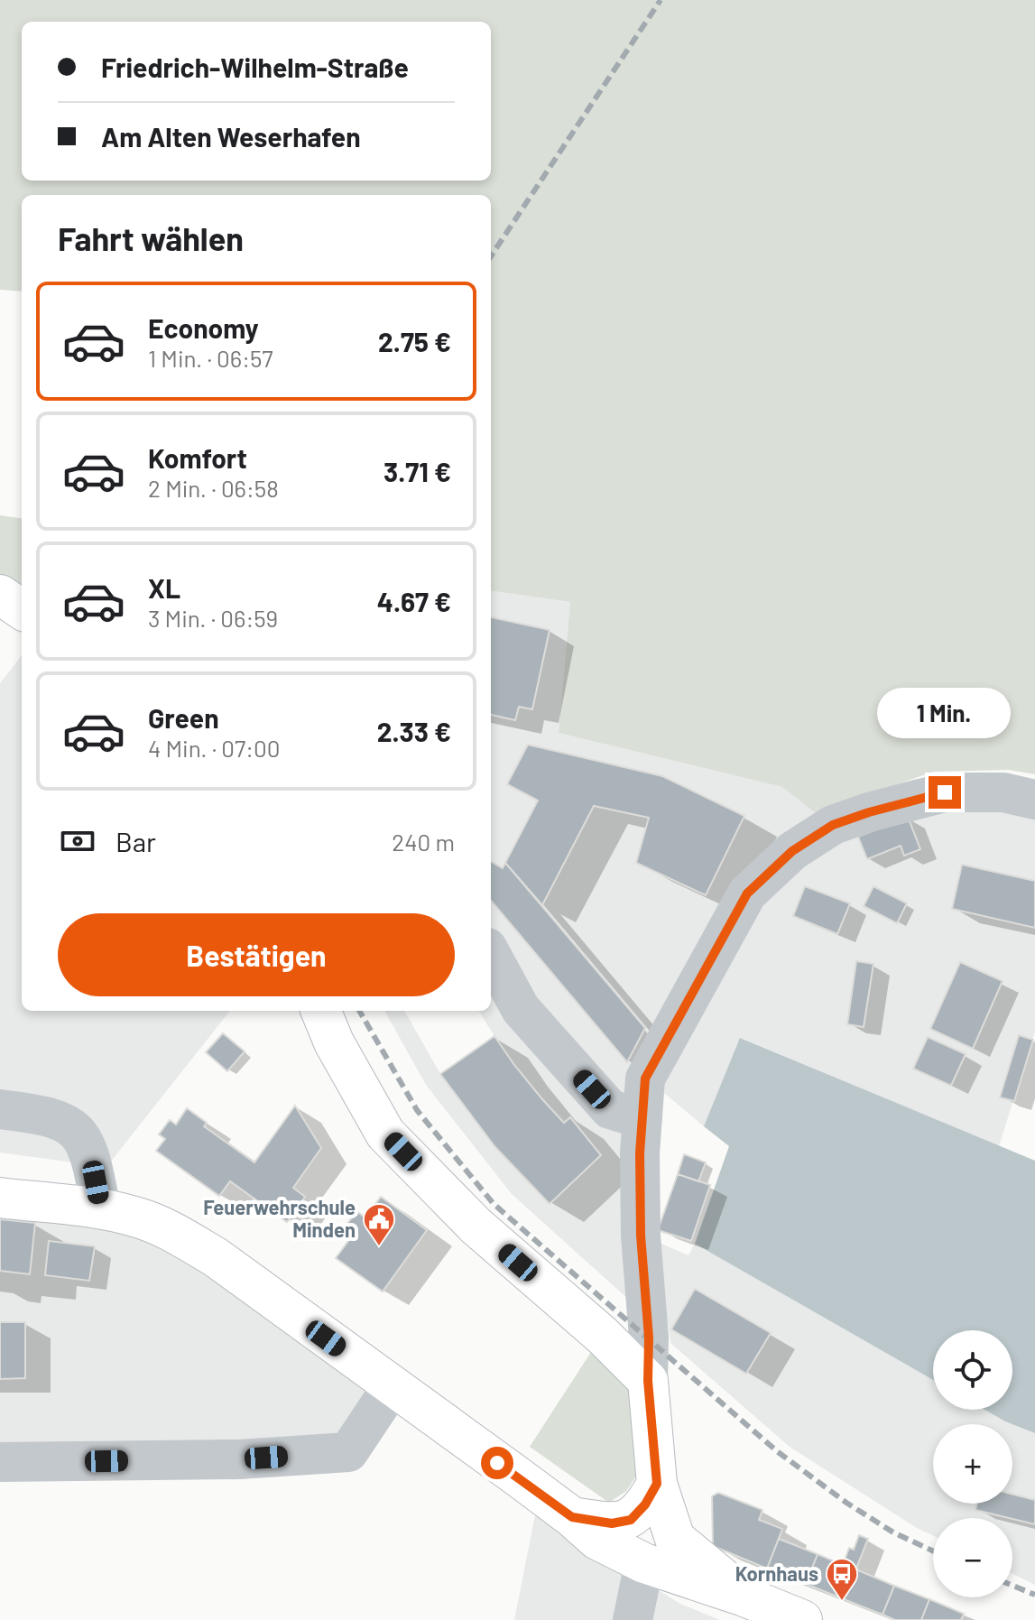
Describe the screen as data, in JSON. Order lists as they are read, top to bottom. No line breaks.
{"places":{"public building":["Feuerwehrschule Minden"],"bus stop":["Kornhaus"]},"page":{"banner":["Friedrich-Wilhelm-Straße","Am Alten Weserhafen"],"heading":"Fahrt wählen","list":[{"name":"Economy","note":"1 Min. · 06:57","value":"2.75 €"},{"name":"Komfort","note":"2 Min. · 06:58","value":"3.71 €"},{"name":"XL","note":"3 Min. · 06:59","value":"4.67 €"},{"name":"Green","note":"4 Min. · 07:00","value":"2.33 €"}],"bubble":"1 Min.","pay":["Bar","240 m"],"buttons":"Bestätigen","map_buttons":["+","−"]}}
